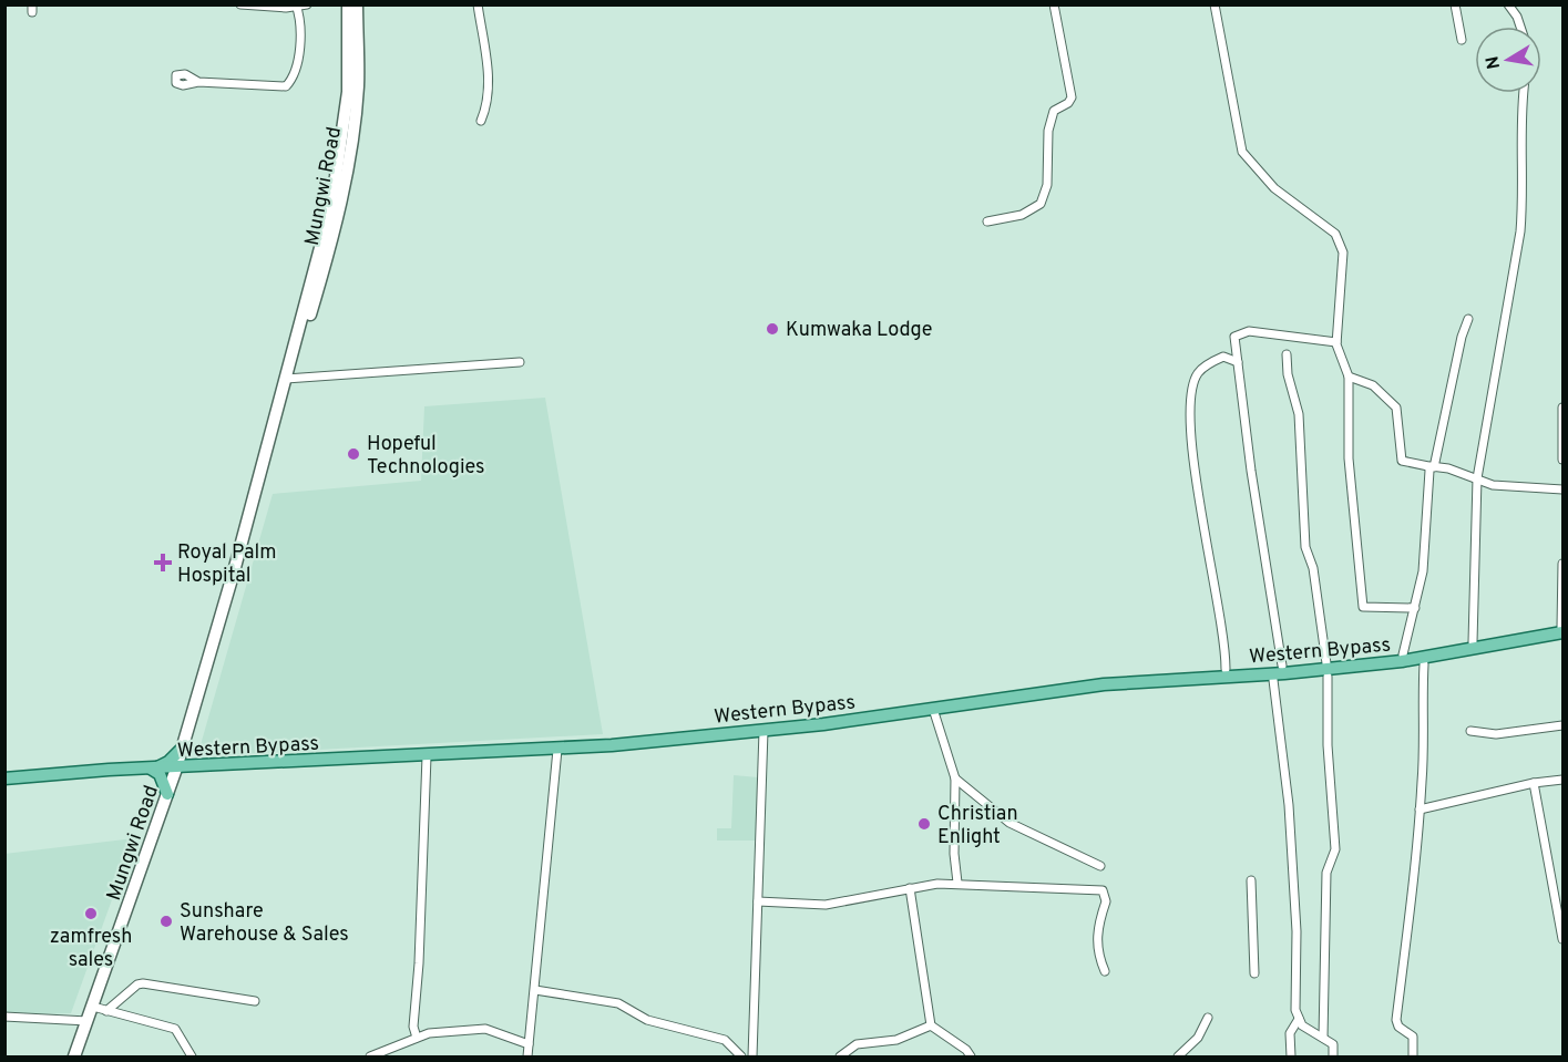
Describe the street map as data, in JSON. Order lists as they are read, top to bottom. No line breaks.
{"streets":{"main road":["Mungwi Road","Western Bypass"]},"crossings":[["Mungwi Road","Western Bypass"]],"places":{"other":["Kumwaka Lodge","Hopeful Technologies","Christian Enlight","zamfresh sales","Sunshare Warehouse & Sales"],"health":["Royal Palm Hospital"]},"north":"left"}
